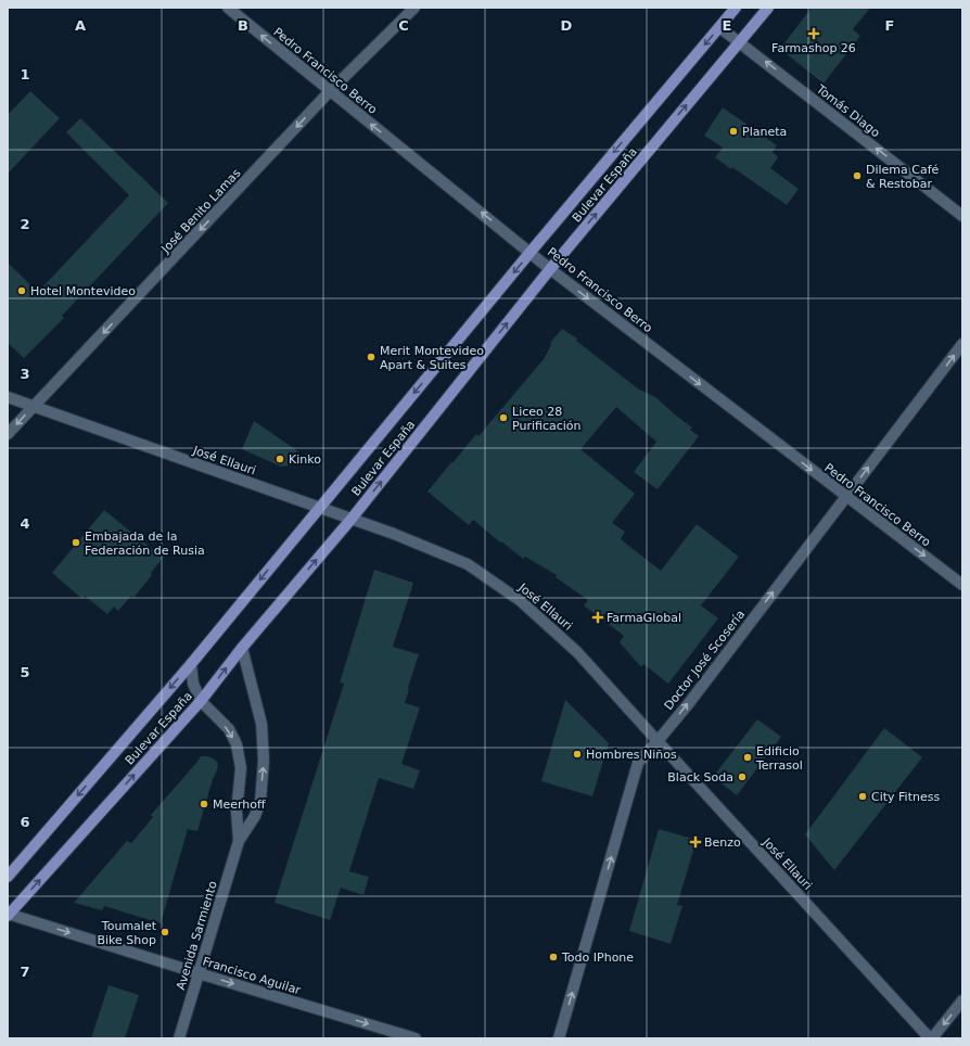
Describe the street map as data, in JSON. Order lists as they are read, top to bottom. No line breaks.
{"streets":{"main road":["Bulevar España"],"street":["Pedro Francisco Berro","Tomás Diago","José Benito Lamas","José Ellauri","Doctor José Scosería","Avenida Sarmiento","Francisco Aguilar"]},"crossings":[["Pedro Francisco Berro","Bulevar España"],["Pedro Francisco Berro","José Benito Lamas"],["Pedro Francisco Berro","Doctor José Scosería"],["Tomás Diago","Bulevar España"],["Bulevar España","José Ellauri"],["Bulevar España","Avenida Sarmiento"],["Bulevar España","Francisco Aguilar"],["José Benito Lamas","José Ellauri"],["José Ellauri","Doctor José Scosería"],["Avenida Sarmiento","Francisco Aguilar"]],"one_way":["Tomás Diago","José Benito Lamas","Doctor José Scosería","Francisco Aguilar"],"places":{"health":["Farmashop 26","FarmaGlobal","Benzo"],"other":["Planeta","Dilema Café & Restobar","Hotel Montevideo","Merit Montevideo Apart & Suites","Liceo 28 Purificación","Kinko","Embajada de la Federación de Rusia","Hombres Niños","Edificio Terrasol","Black Soda","City Fitness","Meerhoff","Toumalet Bike Shop","Todo IPhone"]},"grid":{"columns":["A","B","C","D","E","F"],"rows":["1","2","3","4","5","6","7"]}}
